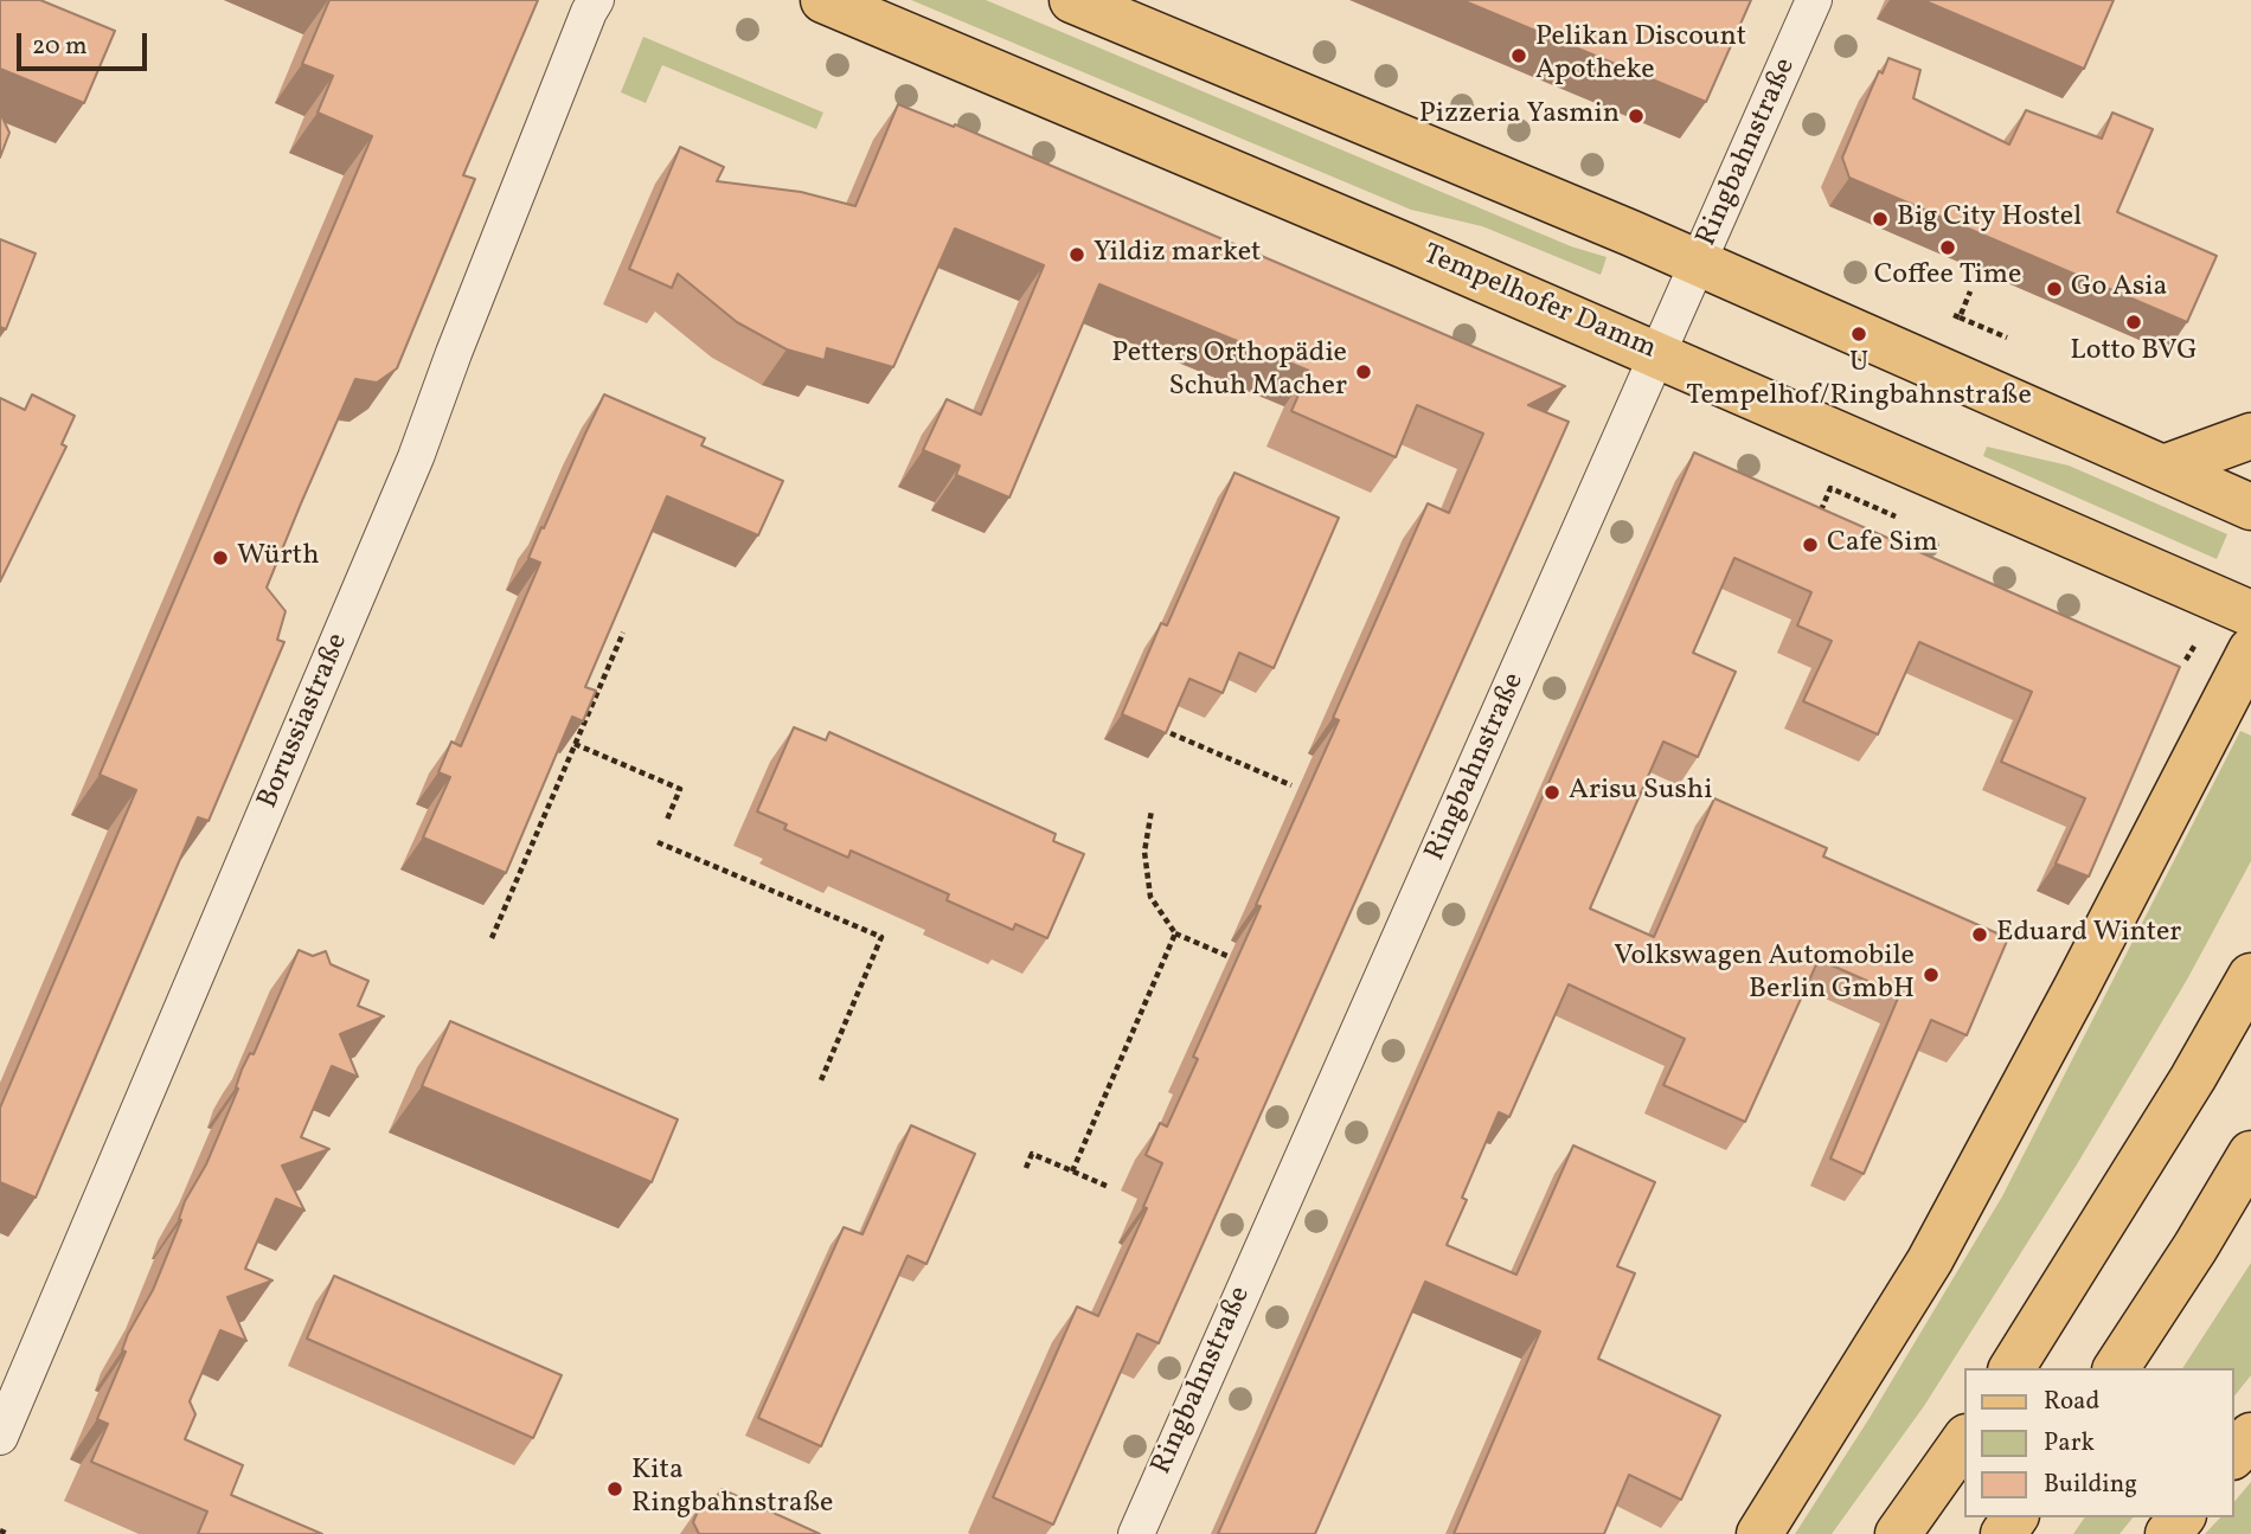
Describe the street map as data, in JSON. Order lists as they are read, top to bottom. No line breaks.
{"streets":{"main road":["Tempelhofer Damm"],"street":["Ringbahnstraße","Borussiastraße"]},"crossings":[["Ringbahnstraße","Tempelhofer Damm"]],"places":["Pelikan Discount Apotheke","Pizzeria Yasmin","Big City Hostel","Coffee Time","Yildiz market","Go Asia","Lotto BVG","U Tempelhof/Ringbahnstraße","Petters Orthopädie Schuh Macher","Cafe Sim","Würth","Arisu Sushi","Eduard Winter","Volkswagen Automobile Berlin GmbH","Kita Ringbahnstraße"],"legend":["Road","Park","Building"],"scale_bar":"20 m"}
